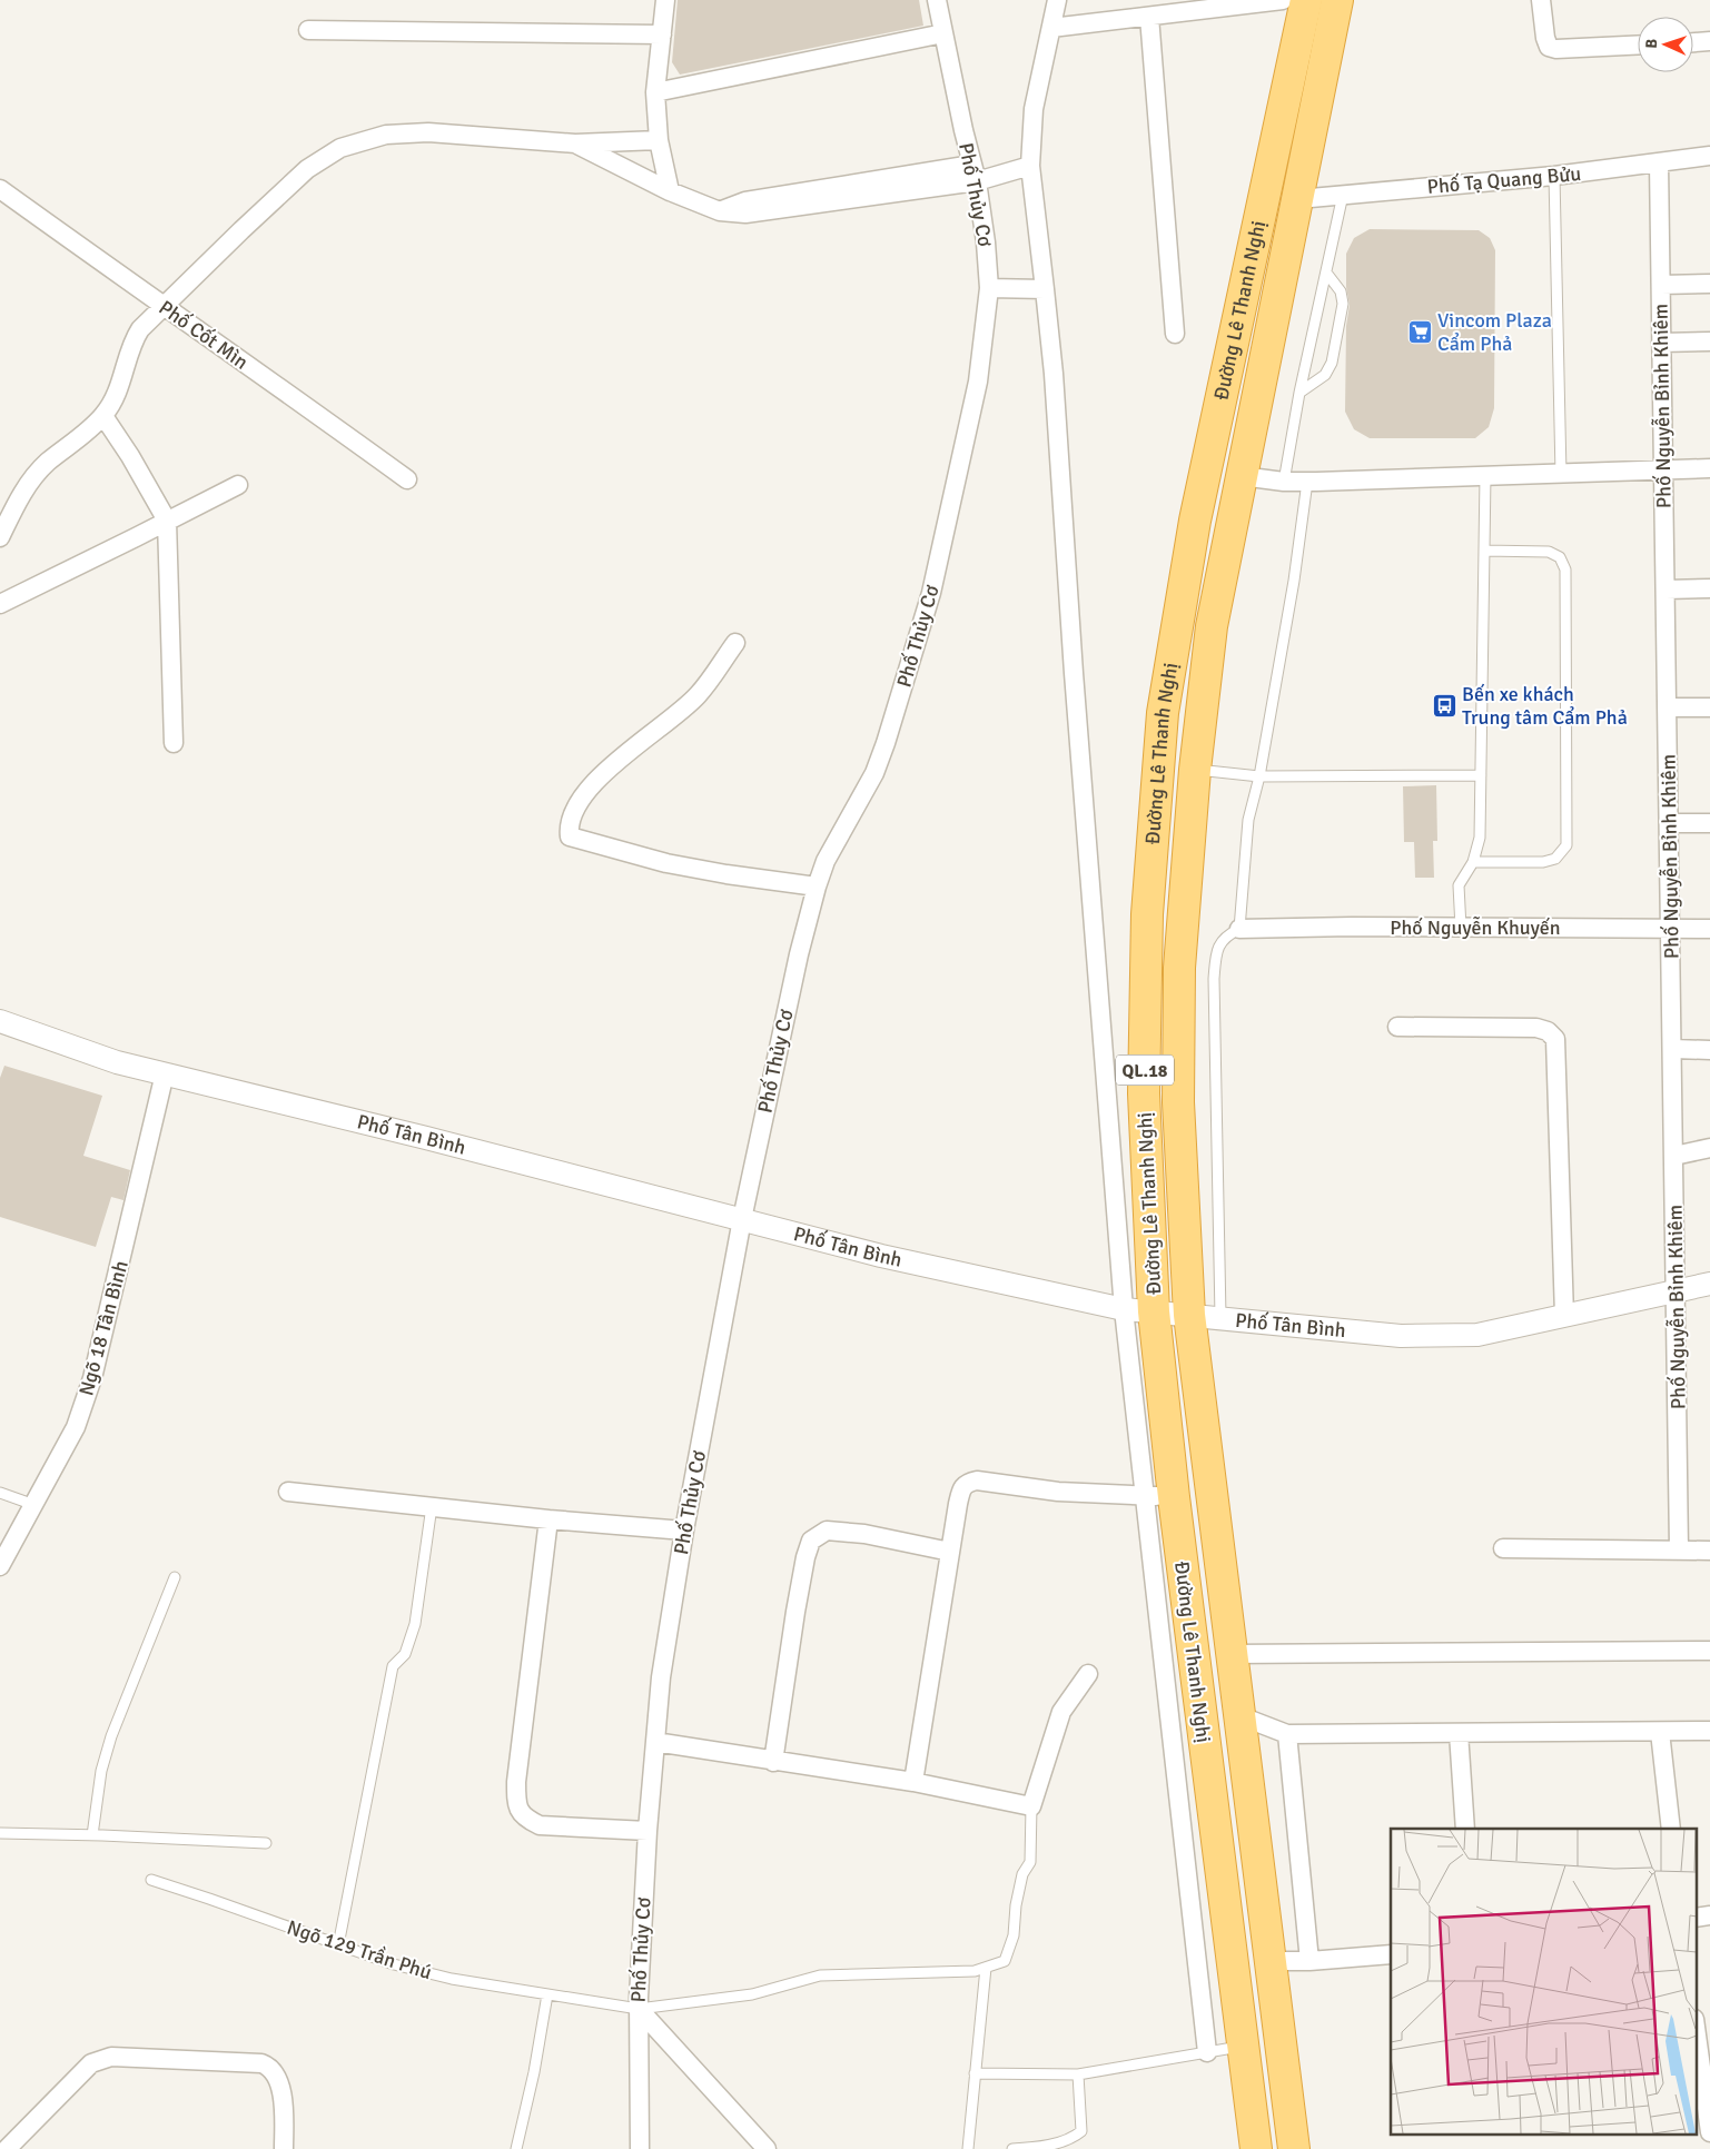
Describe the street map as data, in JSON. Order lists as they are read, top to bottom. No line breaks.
{"streets":{"highway":["Đường Lê Thanh Nghị","QL.18"],"street":["Phố Tạ Quang Bửu","Phố Thủy Cơ","Phố Cốt Mìn","Phố Nguyễn Bỉnh Khiêm","Phố Nguyễn Khuyến","Phố Tân Bình","Ngõ 18 Tân Bình"],"lane":["Ngõ 129 Trần Phú"]},"crossings":[["Phố Tạ Quang Bửu","Đường Lê Thanh Nghị"],["Phố Tạ Quang Bửu","Phố Nguyễn Bỉnh Khiêm"],["Phố Thủy Cơ","Phố Tân Bình"],["Phố Thủy Cơ","Ngõ 129 Trần Phú"],["Đường Lê Thanh Nghị","Phố Tân Bình"],["Phố Nguyễn Bỉnh Khiêm","Phố Nguyễn Khuyến"],["Phố Nguyễn Bỉnh Khiêm","Phố Tân Bình"],["Phố Tân Bình","Ngõ 18 Tân Bình"]],"places":{"supermarket":["Vincom Plaza Cẩm Phả"],"bus stop":["Bến xe khách Trung tâm Cẩm Phả"]},"north":"left"}
